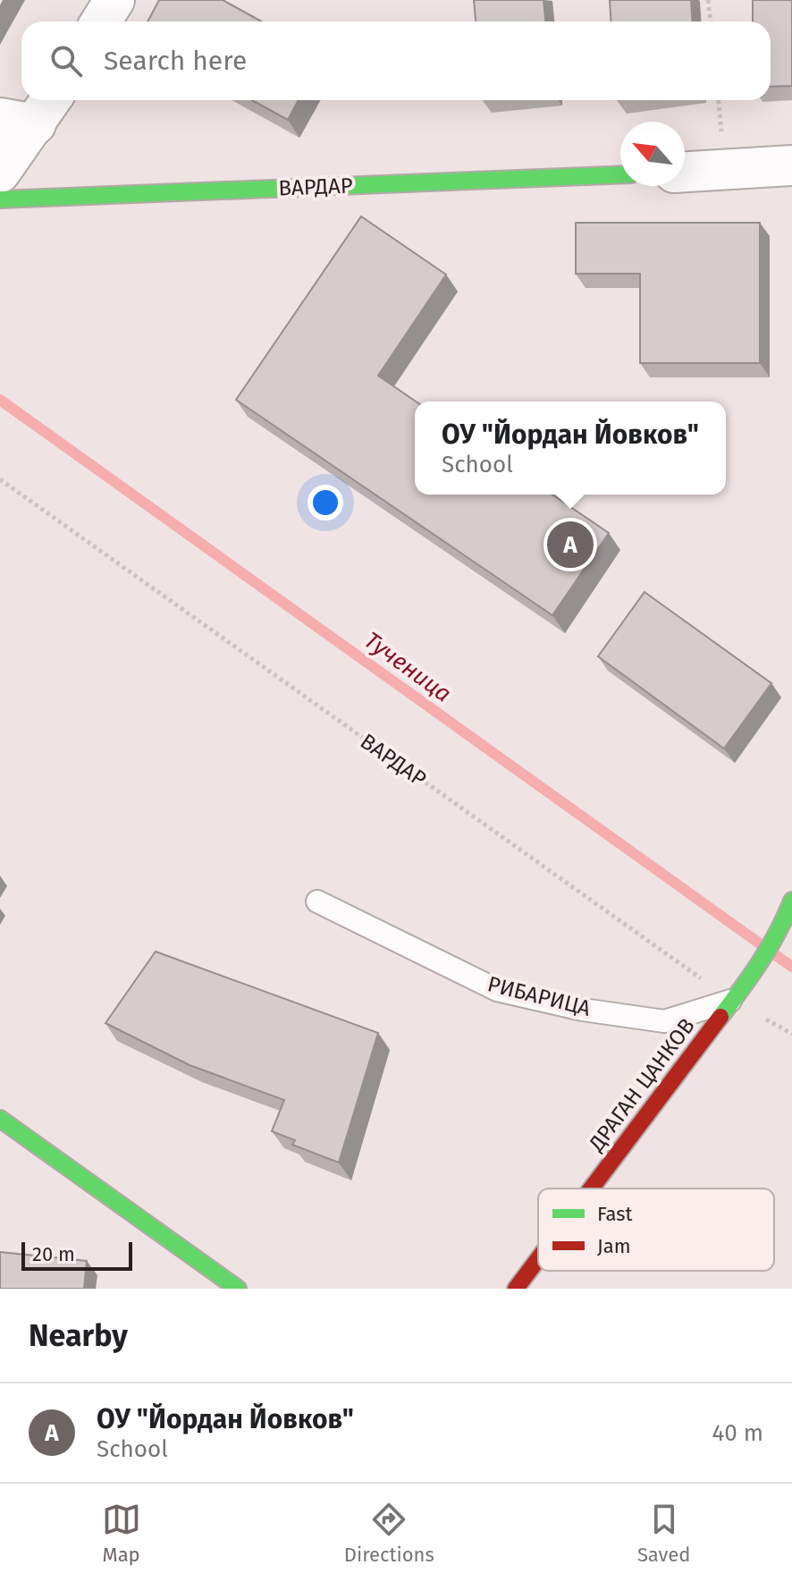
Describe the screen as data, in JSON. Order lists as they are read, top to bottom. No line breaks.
{"streets":{"street":["ВАРДАР","ДРАГАН ЦАНКОВ"],"lane":["РИБАРИЦА"]},"crossings":[["ВАРДАР","РИБАРИЦА"],["ВАРДАР","ДРАГАН ЦАНКОВ"],["РИБАРИЦА","ДРАГАН ЦАНКОВ"]],"water":["Тученица"],"legend":["Fast","Jam"],"scale_bar":"20 m","north":"top left","page":{"search":"Search here","popup":["ОУ \"Йордан Йовков\"","School"],"pins":"A","scale":"20 m","heading":"Nearby","list":[{"mark":"A","name":"ОУ \"Йордан Йовков\"","note":"School","value":"40 m"}],"nav":["Map","Directions","Saved"]}}
